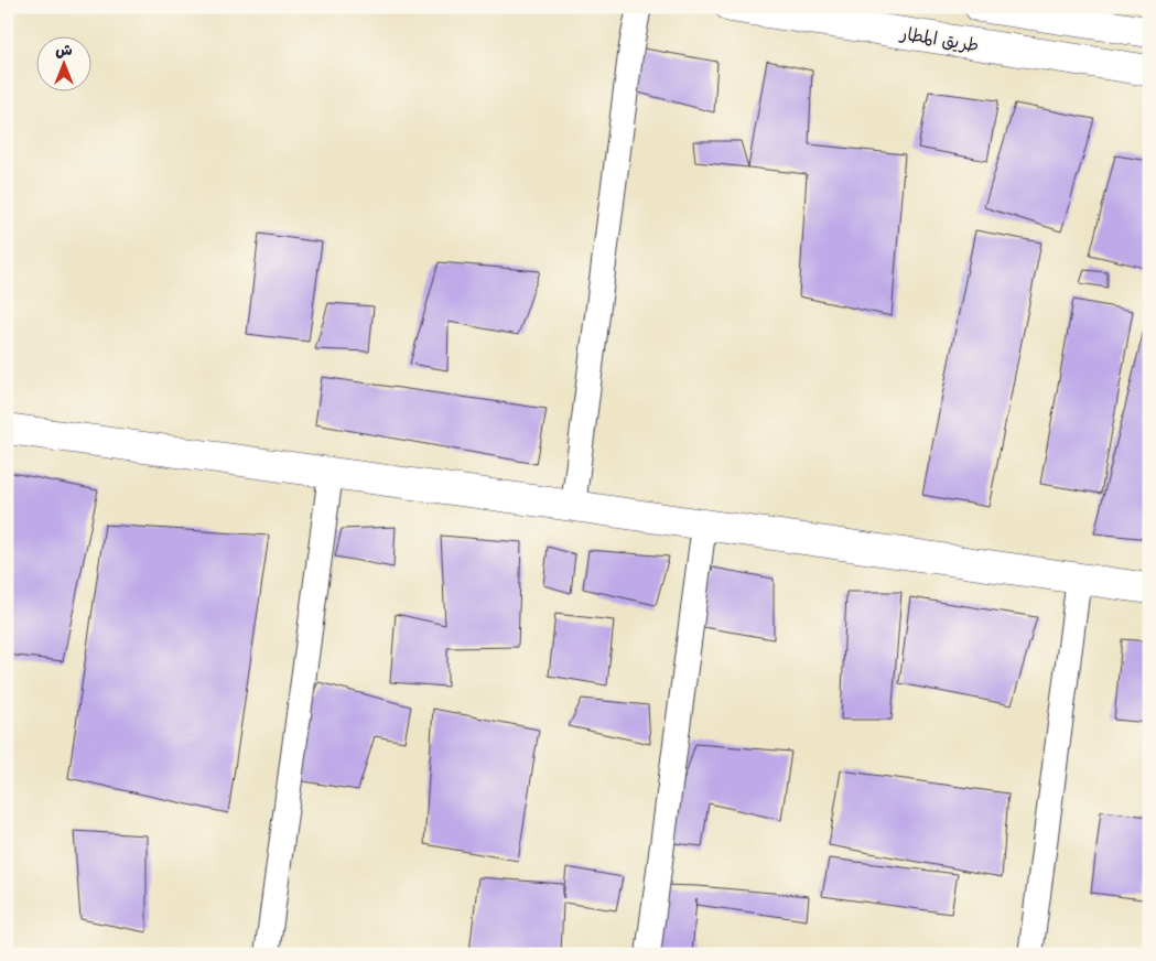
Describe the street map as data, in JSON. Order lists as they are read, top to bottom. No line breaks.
{"streets":{"main road":["طريق المطار"]},"north":"top"}
